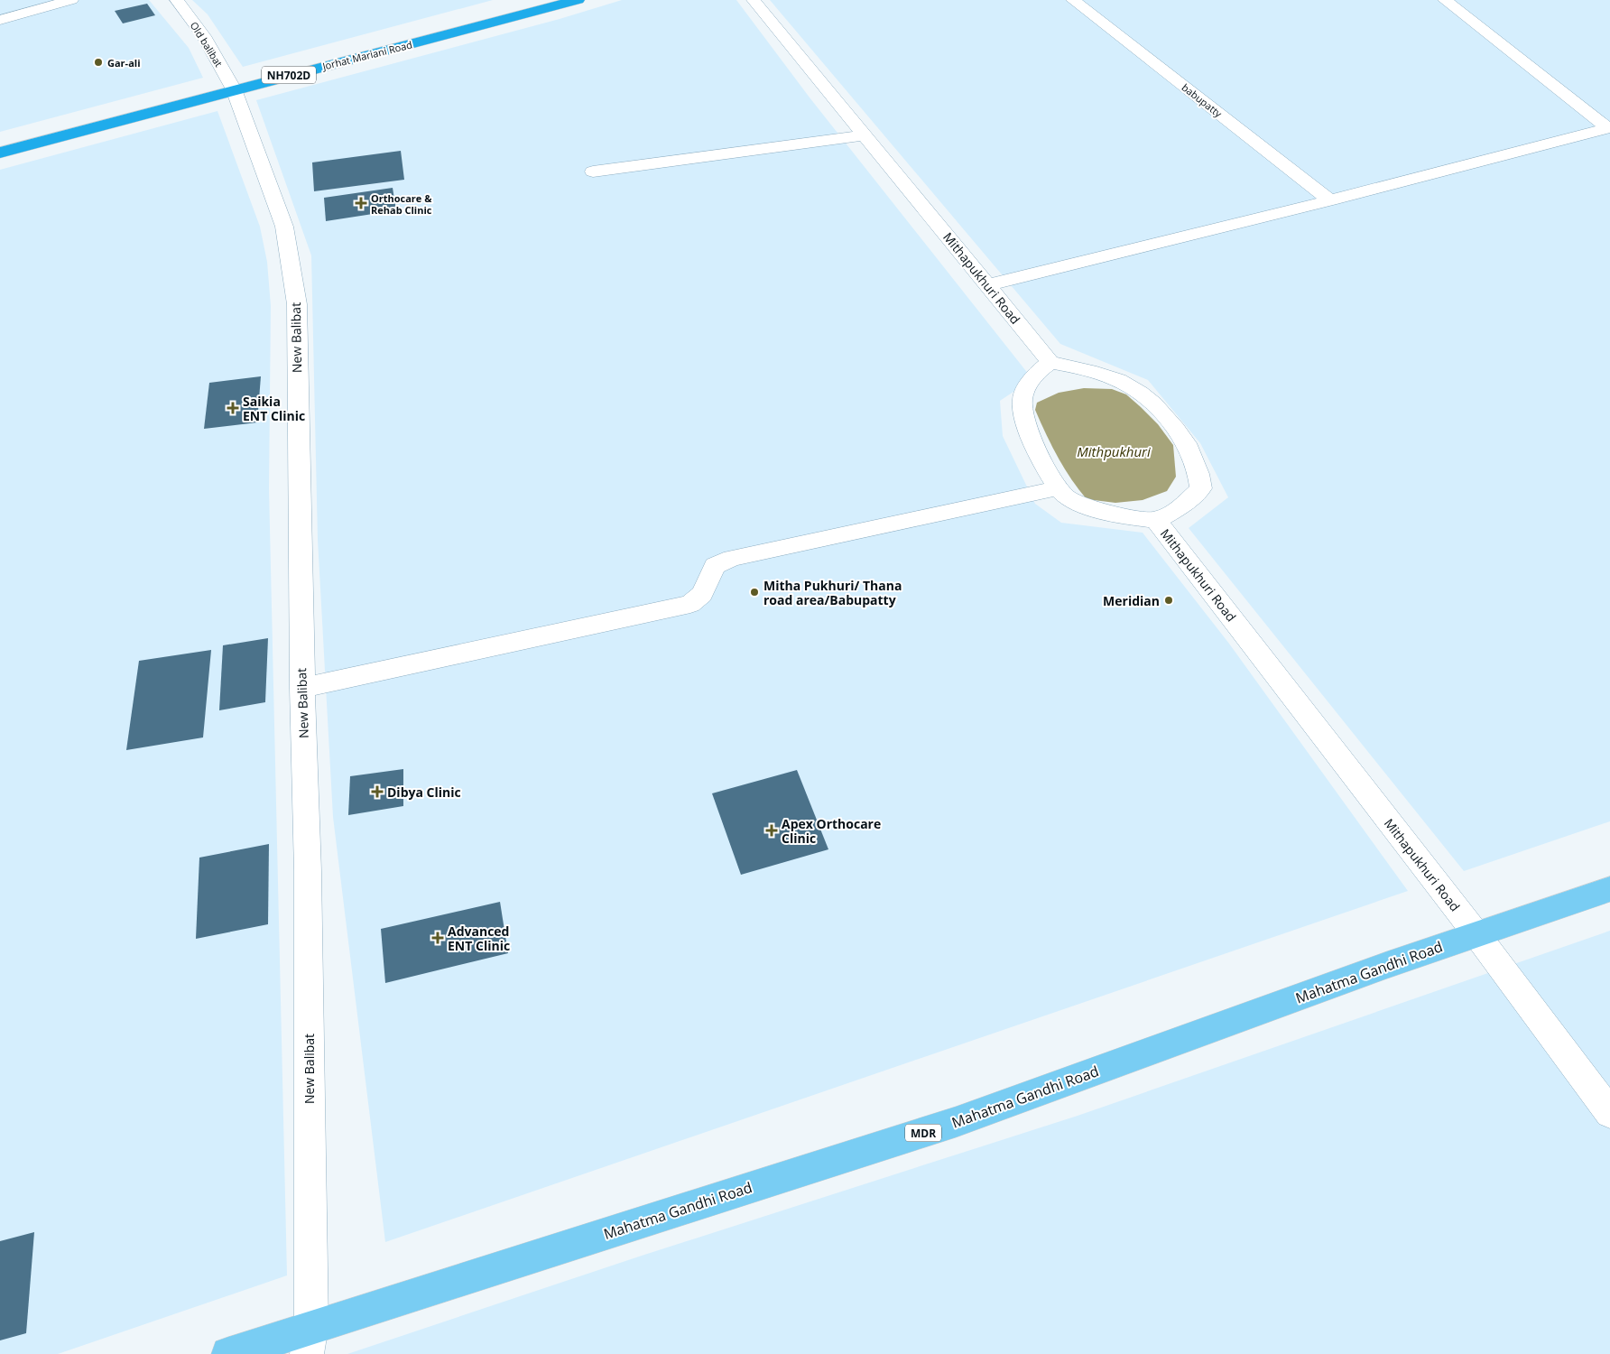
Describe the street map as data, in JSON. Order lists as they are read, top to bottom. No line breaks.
{"streets":{"highway":["Jorhat Mariani Road","NH702D"],"main road":["Mahatma Gandhi Road","MDR"],"street":["Old balibat","babupatty","Mithapukhuri Road","New Balibat"]},"crossings":[["Old balibat","Jorhat Mariani Road"],["Old balibat","New Balibat"],["Jorhat Mariani Road","New Balibat"],["Mithapukhuri Road","Mahatma Gandhi Road"],["New Balibat","Mahatma Gandhi Road"]],"water":["Mithpukhuri"],"places":{"other":["Gar-ali","Mitha Pukhuri/ Thana road area/Babupatty","Meridian"],"health":["Orthocare & Rehab Clinic","Saikia ENT Clinic","Dibya Clinic","Apex Orthocare Clinic","Advanced ENT Clinic"]}}
